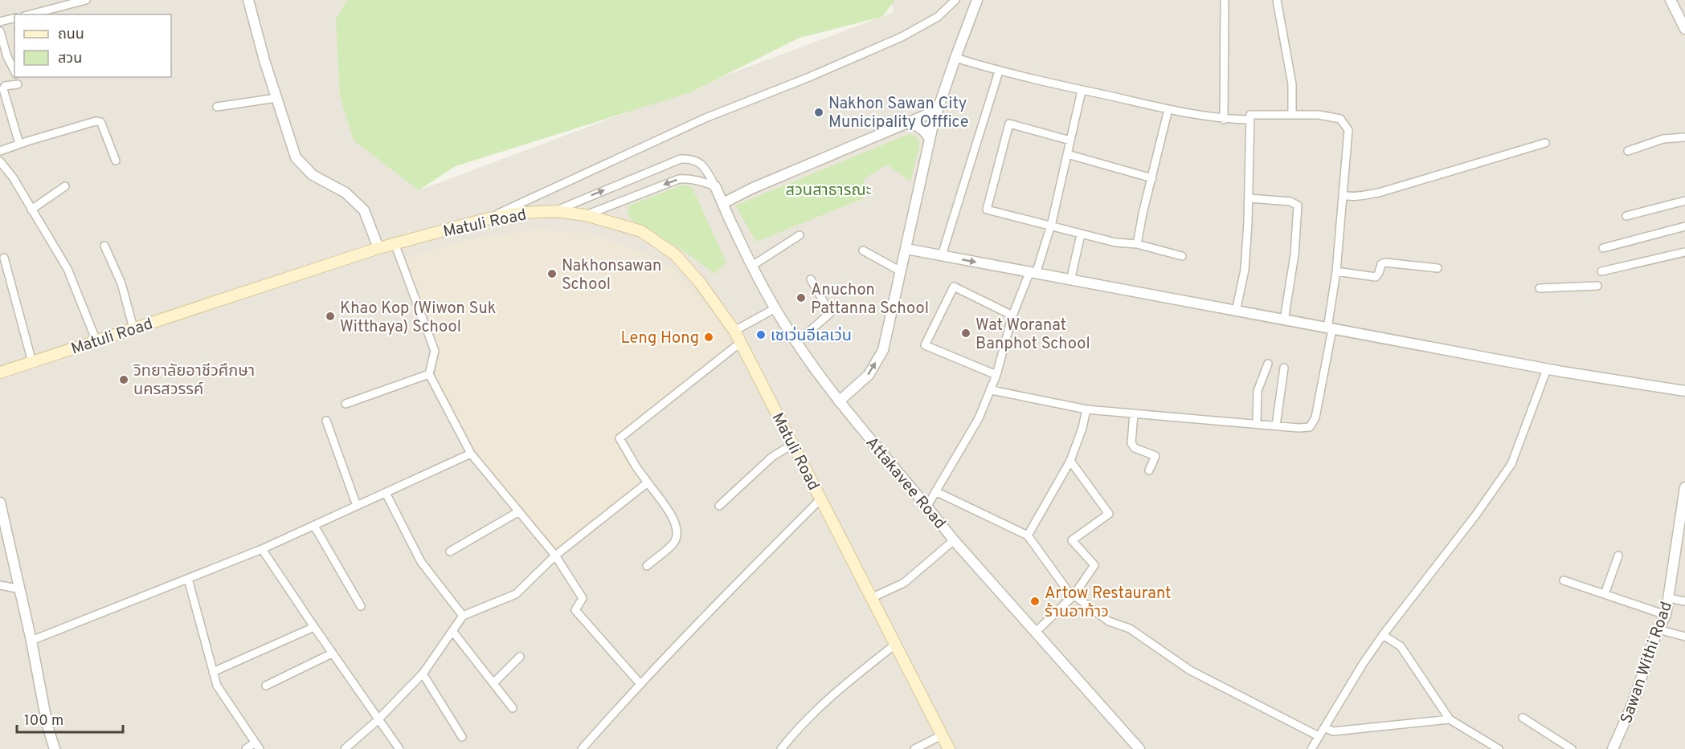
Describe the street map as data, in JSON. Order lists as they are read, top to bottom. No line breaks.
{"streets":{"main road":["Matuli Road"],"street":["Attakavee Road","Sawan Withi Road"]},"parks":["สวนสาธารณะ"],"places":["Nakhon Sawan City Municipality Offfice","Nakhonsawan School","Anuchon Pattanna School","Khao Kop (Wiwon Suk Witthaya) School","Wat Woranat Banphot School","เซเว่นอีเลเว่น","Leng Hong","วิทยาลัยอาชีวศึกษา นครสวรรค์","Artow Restaurant ร้านอาท้าว"],"legend":["ถนน","สวน"],"scale_bar":"100 m"}
